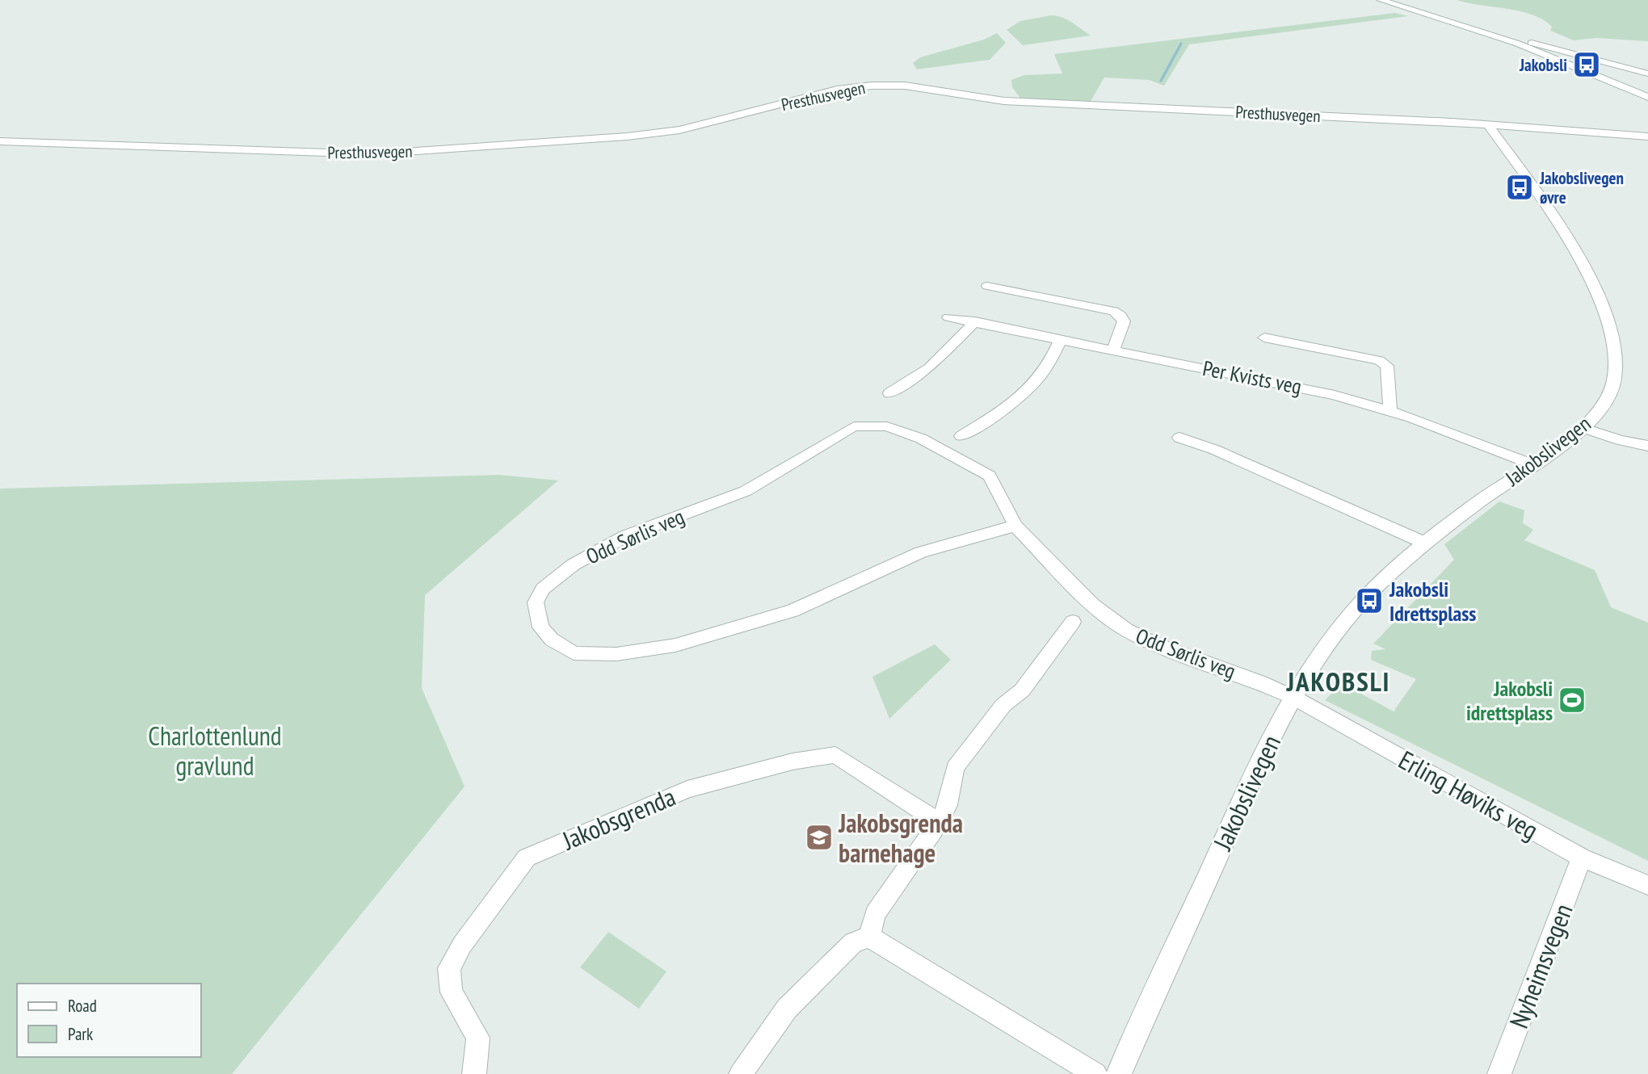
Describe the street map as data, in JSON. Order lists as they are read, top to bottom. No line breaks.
{"streets":{"street":["Presthusvegen","Per Kvists veg","Jakobslivegen","Odd Sørlis veg","Erling Høviks veg","Jakobsgrenda","Nyheimsvegen"]},"crossings":[["Presthusvegen","Jakobslivegen"],["Per Kvists veg","Jakobslivegen"],["Jakobslivegen","Odd Sørlis veg"],["Jakobslivegen","Erling Høviks veg"],["Odd Sørlis veg","Erling Høviks veg"],["Erling Høviks veg","Nyheimsvegen"]],"districts":["JAKOBSLI"],"parks":["Charlottenlund gravlund"],"places":{"bus stop":["Jakobsli","Jakobslivegen øvre","Jakobsli Idrettsplass"],"sports":["Jakobsli idrettsplass"],"school or university":["Jakobsgrenda barnehage"]},"legend":["Road","Park"]}
